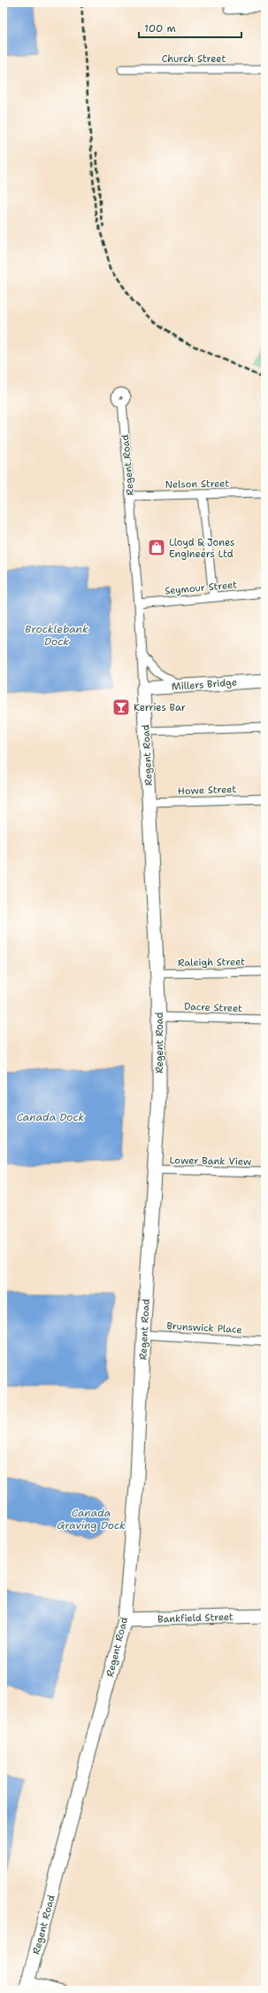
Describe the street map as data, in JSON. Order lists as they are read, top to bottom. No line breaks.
{"streets":{"main road":["Regent Road","Millers Bridge","Bankfield Street"],"street":["Church Street","Nelson Street","Seymour Street","Howe Street","Raleigh Street","Dacre Street","Lower Bank View","Brunswick Place"]},"crossings":[["Regent Road","Nelson Street"],["Regent Road","Seymour Street"],["Regent Road","Millers Bridge"],["Regent Road","Howe Street"],["Regent Road","Raleigh Street"],["Regent Road","Dacre Street"],["Regent Road","Lower Bank View"],["Regent Road","Brunswick Place"],["Regent Road","Bankfield Street"]],"water":["Brocklebank Dock","Canada Dock","Canada Graving Dock"],"places":{"shop":["Lloyd & Jones Engineers Ltd"],"bar":["Kerries Bar"]},"scale_bar":"100 m"}
